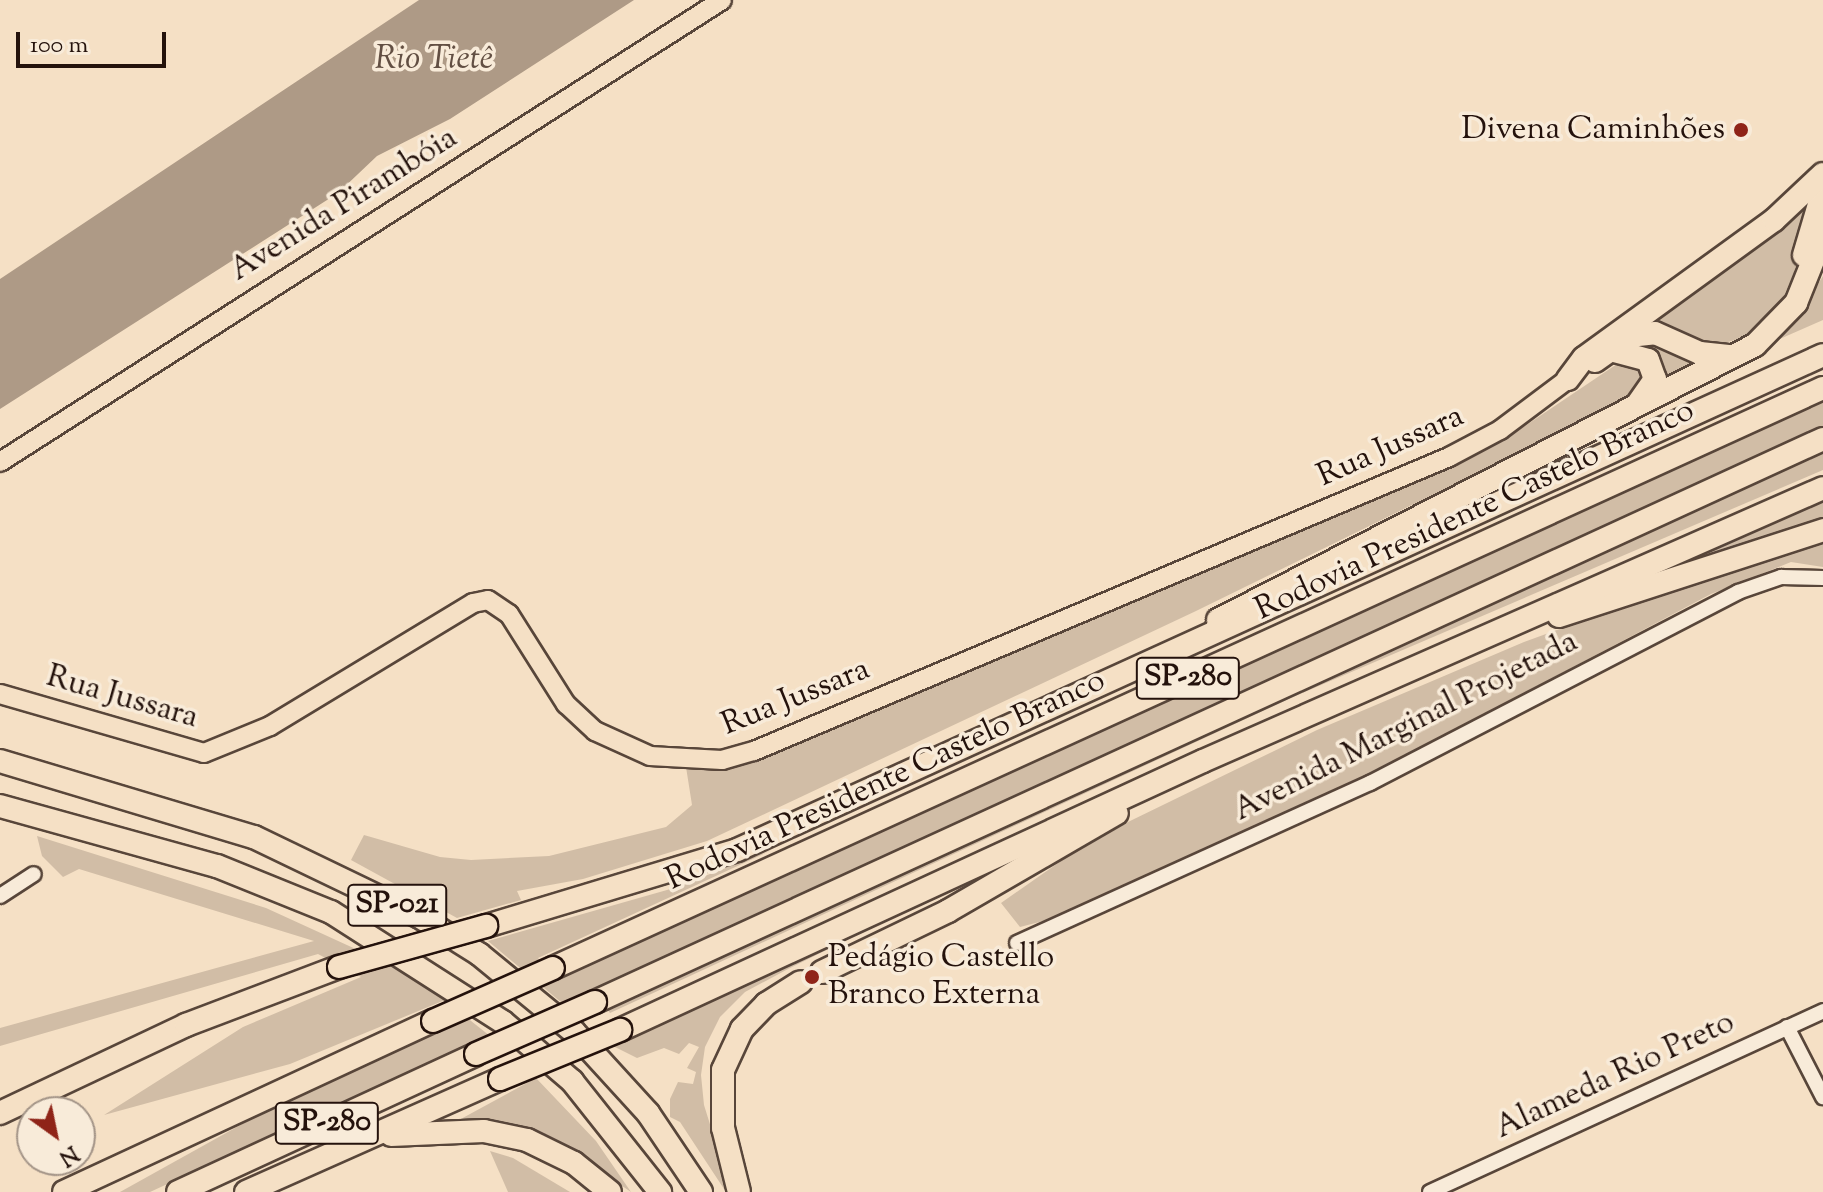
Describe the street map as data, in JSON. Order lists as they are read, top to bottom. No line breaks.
{"streets":{"highway":["Rodovia Presidente Castelo Branco","SP-280","SP-021"],"main road":["Avenida Pirambóia","Rua Jussara"],"street":["Avenida Marginal Projetada","Alameda Rio Preto"]},"water":["Rio Tietê"],"places":["Divena Caminhões","Pedágio Castello Branco Externa"],"scale_bar":"100 m","north":"bottom right"}
